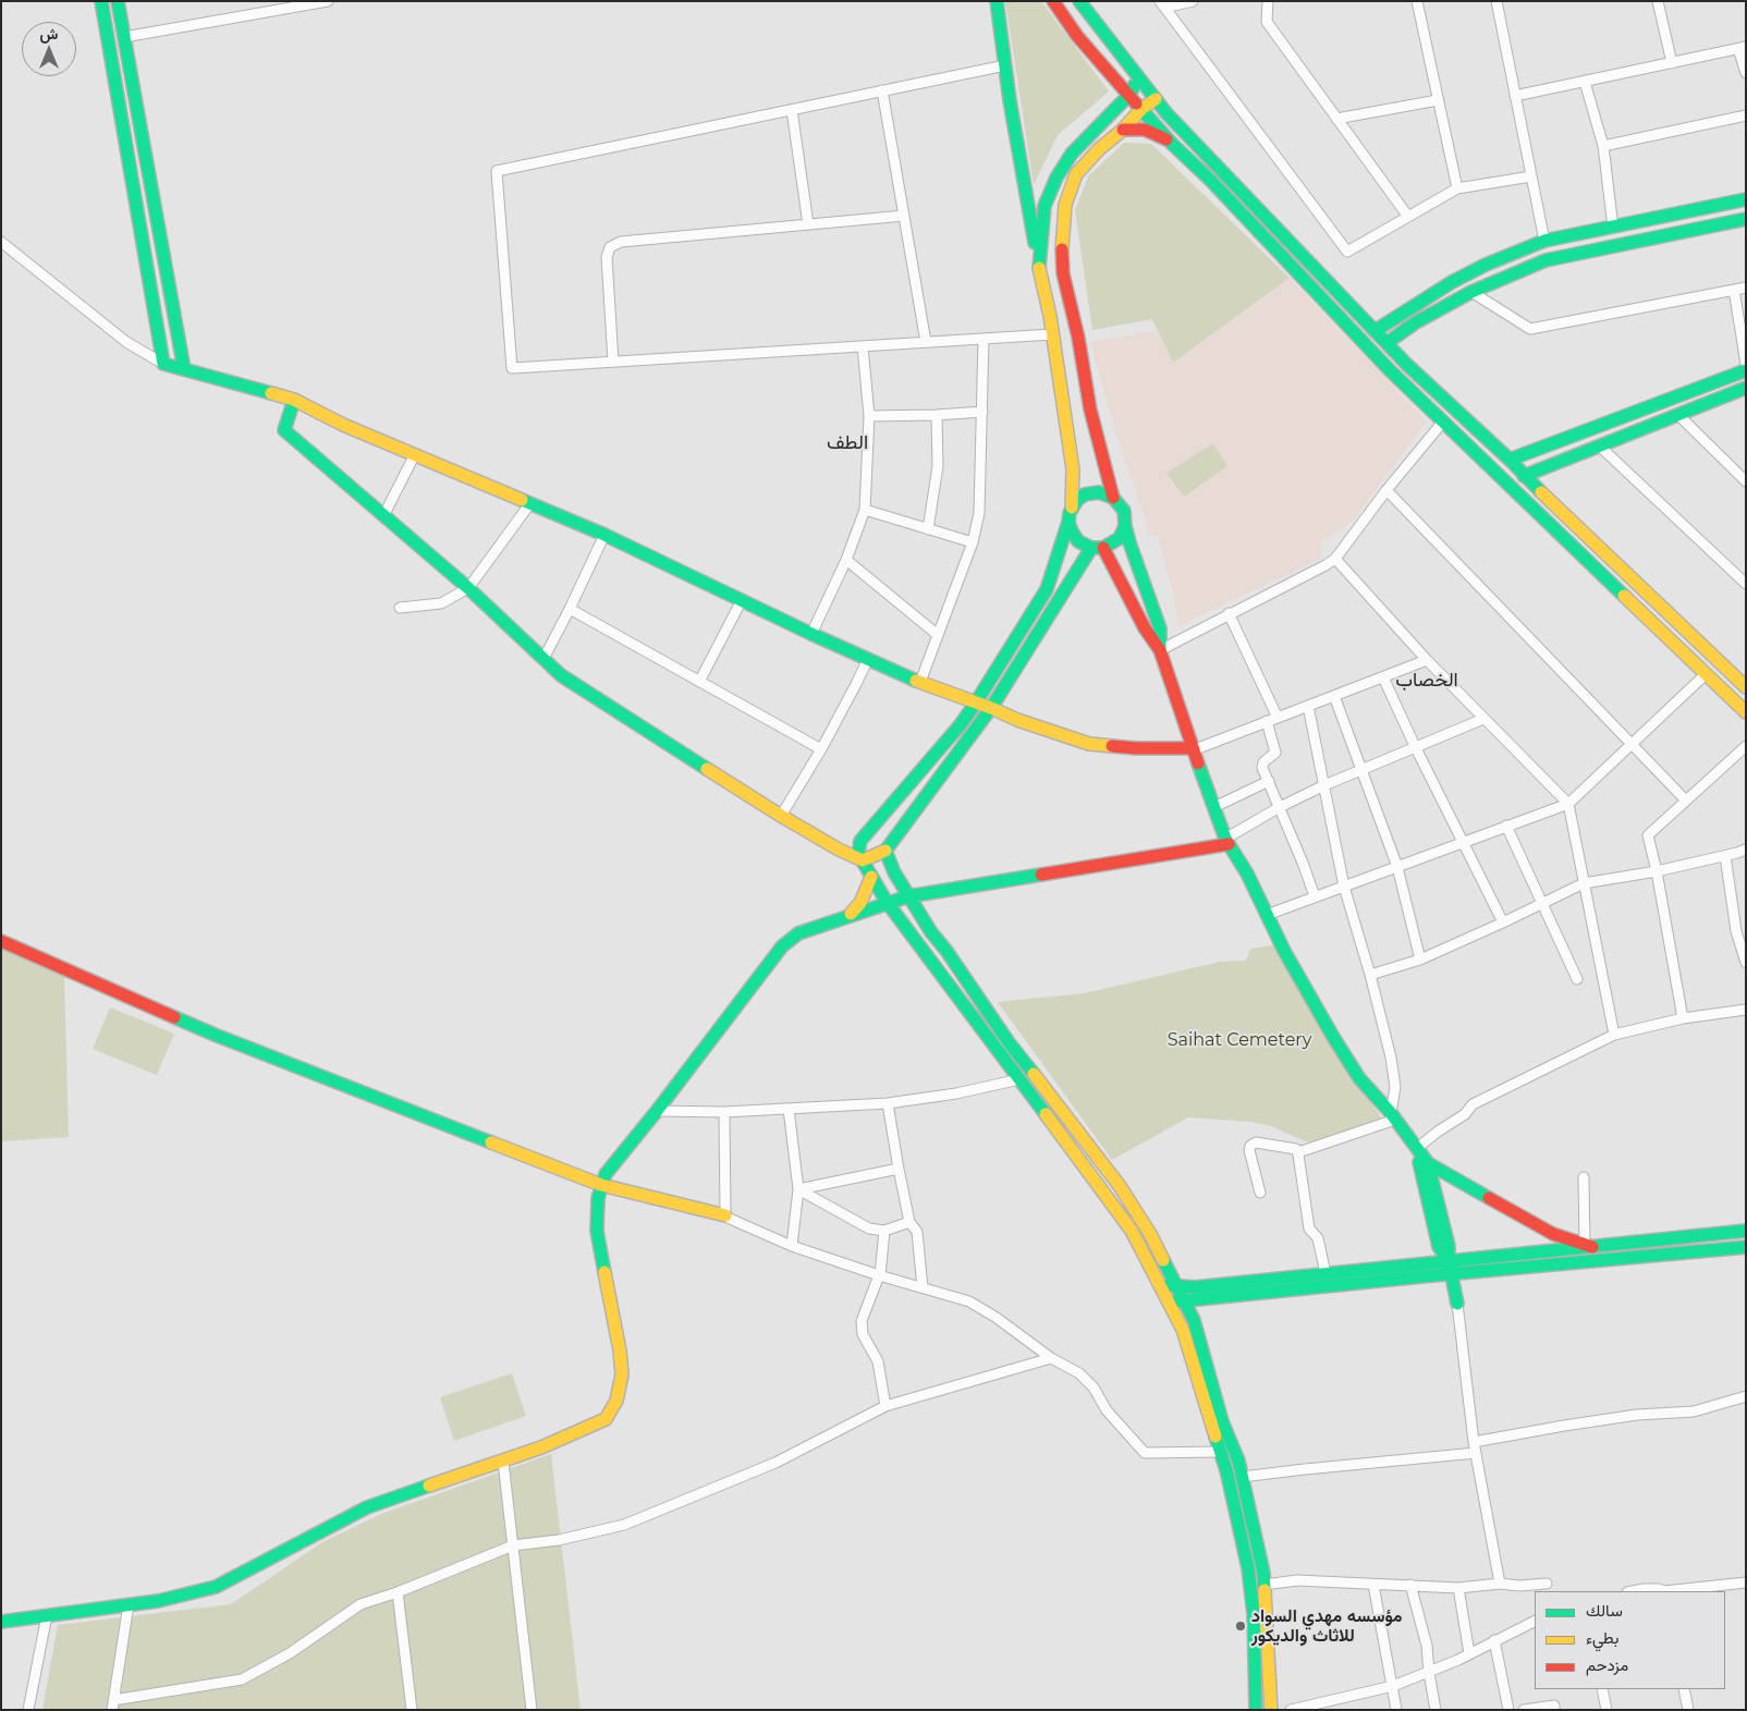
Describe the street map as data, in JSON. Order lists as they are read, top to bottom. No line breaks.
{"districts":["الطف","الخصاب"],"parks":["Saihat Cemetery"],"places":["مؤسسه مهدي السواد للاثاث والديكور"],"legend":["سالك","بطيء","مزدحم"],"north":"top"}
